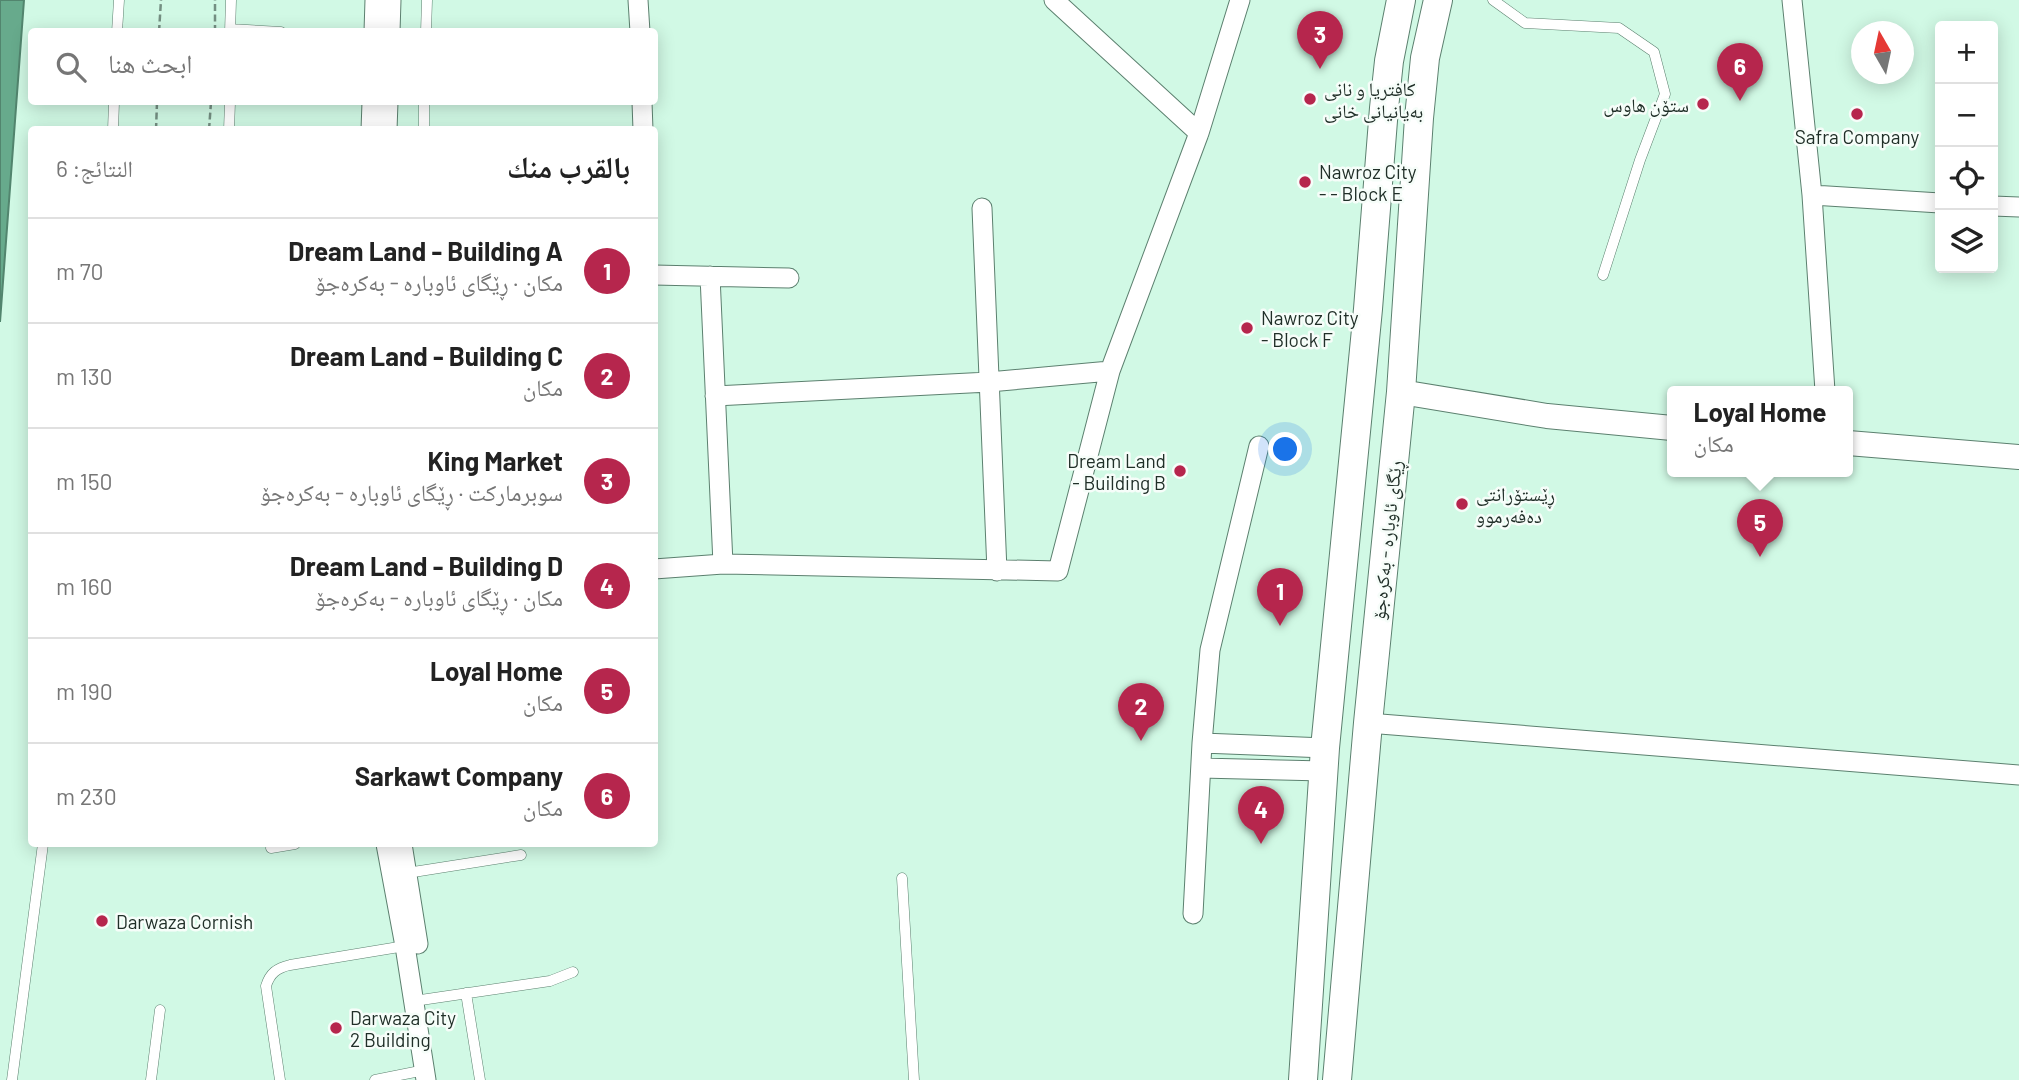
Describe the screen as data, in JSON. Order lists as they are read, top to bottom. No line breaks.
{"streets":{"main road":["ڕێگای ئاوبارە - بەکرەجۆ"]},"places":["کافتریا و نانی بەیانیانی خانی","ستۆن هاوس","Safra Company","Nawroz City - - Block E","Nawroz City - Block F","Dream Land - Building B","ڕێستۆرانتی دەفەرموو","Darwaza Cornish","Darwaza City 2 Building"],"north":"top","page":{"pins":["3","6","5","1","2","4"],"map_buttons":["+","−"],"search":"ابحث هنا","heading":["بالقرب منك","النتائج: 6"],"list":[{"mark":"1","name":"Dream Land - Building A","note":"مكان · ڕێگای ئاوبارە - بەکرەجۆ","value":"70 m"},{"mark":"2","name":"Dream Land - Building C","note":"مكان","value":"130 m"},{"mark":"3","name":"King Market","note":"سوبرماركت · ڕێگای ئاوبارە - بەکرەجۆ","value":"150 m"},{"mark":"4","name":"Dream Land - Building D","note":"مكان · ڕێگای ئاوبارە - بەکرەجۆ","value":"160 m"},{"mark":"5","name":"Loyal Home","note":"مكان","value":"190 m"},{"mark":"6","name":"Sarkawt Company","note":"مكان","value":"230 m"}],"popup":["Loyal Home","مكان"]}}
